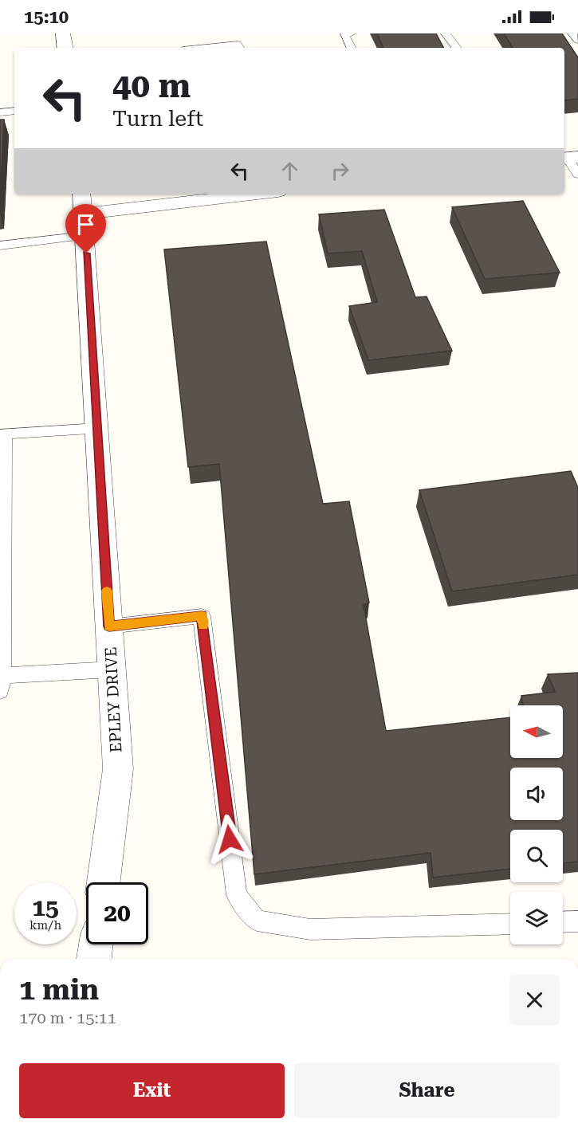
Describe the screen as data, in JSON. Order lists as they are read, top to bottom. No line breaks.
{"streets":{"street":["EPLEY DRIVE"]},"north":"left","page":{"status":"15:10","turn":["40 m","Turn left"],"speed":"15 km/h","limit":"20","heading":["1 min","170 m · 15:11"],"buttons":["Exit","Share"]}}
